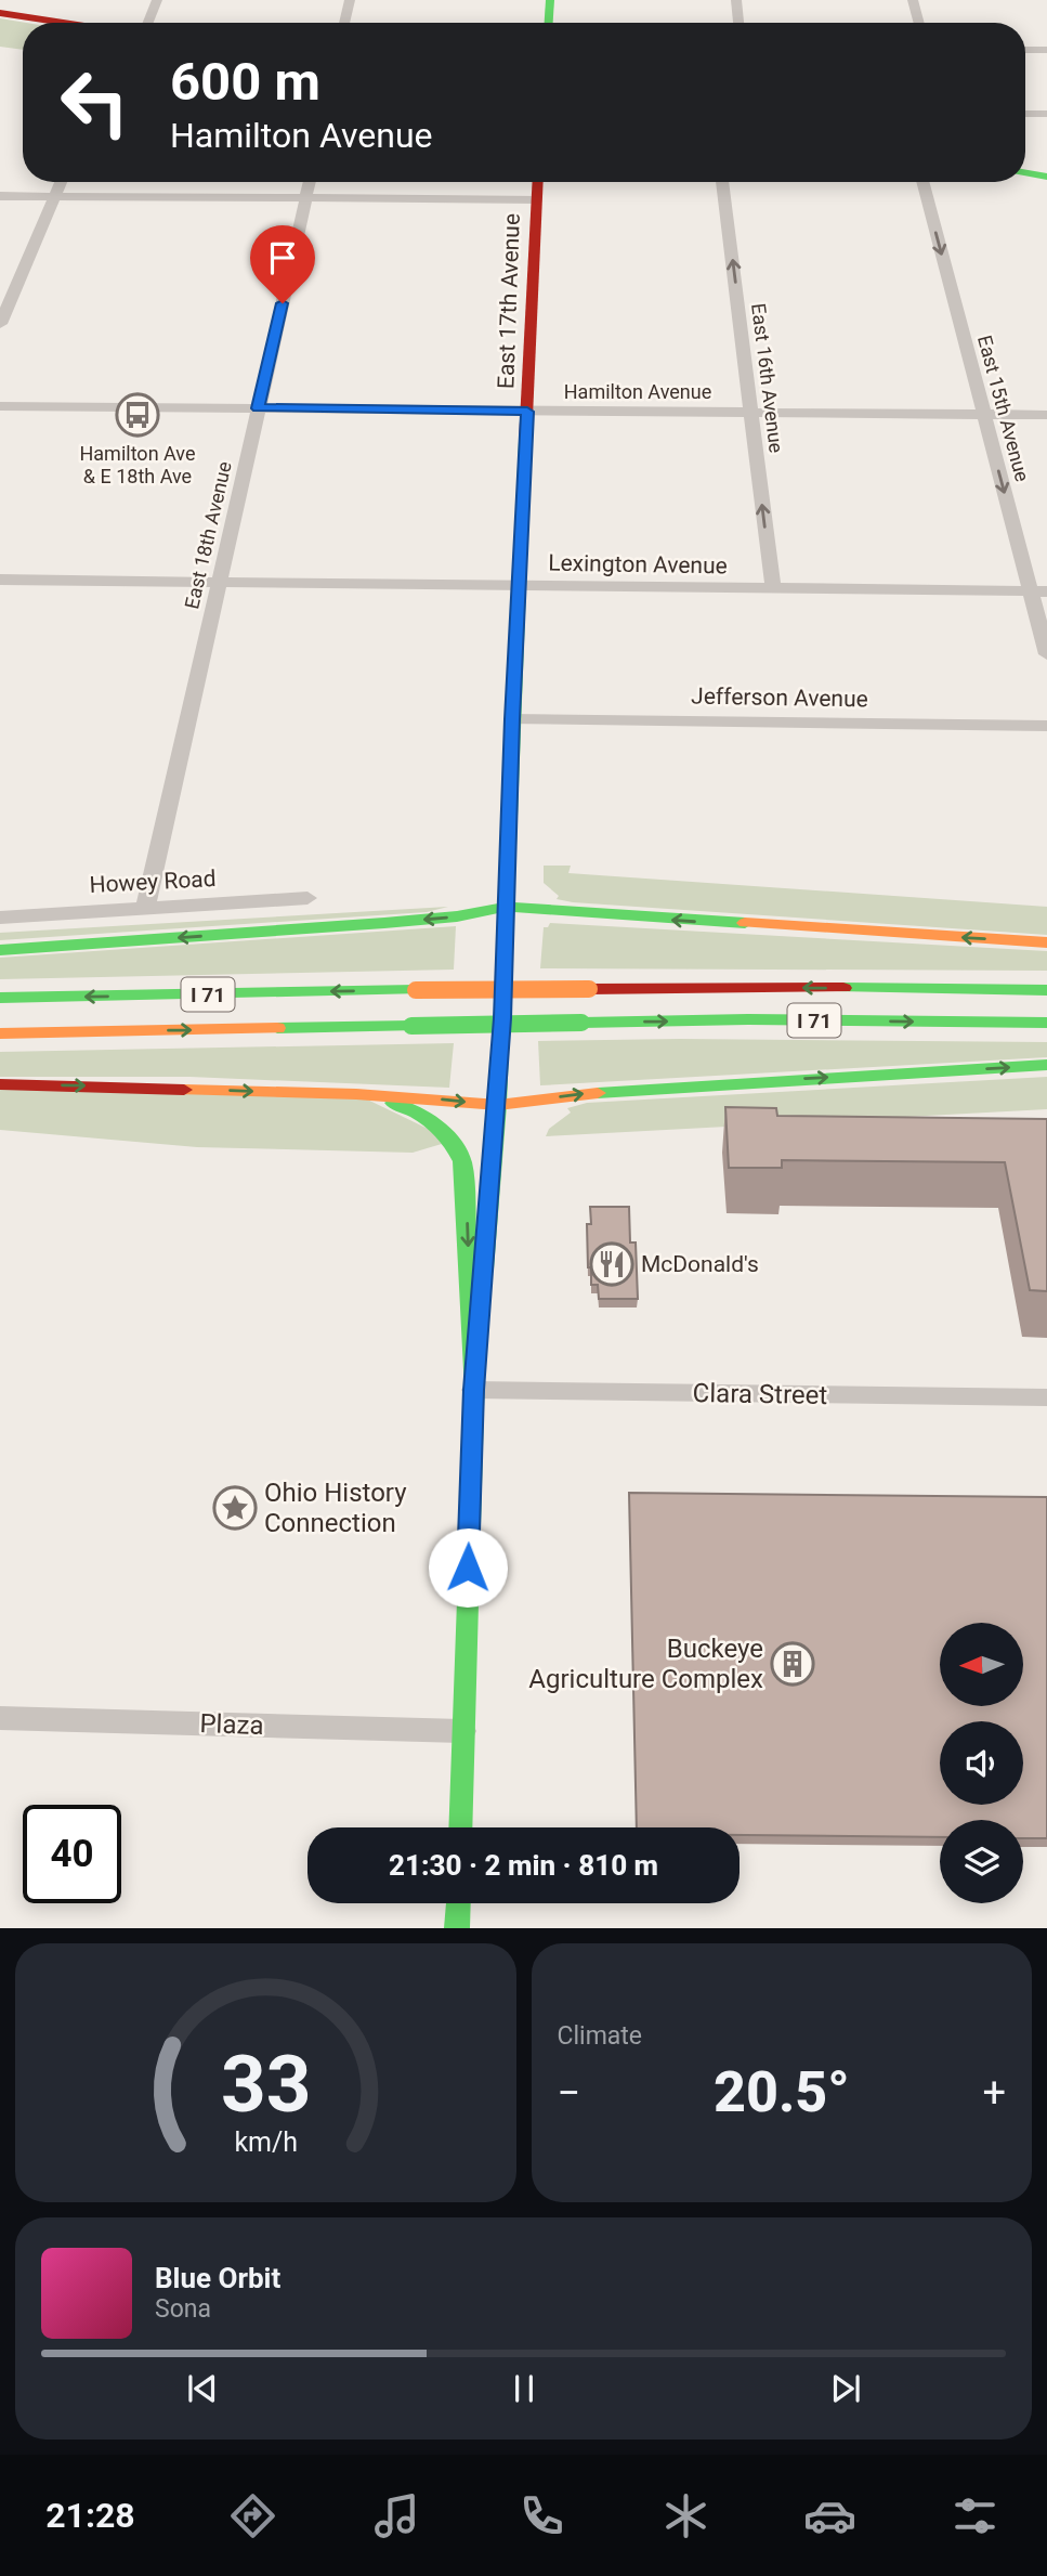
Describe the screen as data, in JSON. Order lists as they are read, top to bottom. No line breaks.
{"streets":{"main road":["East 17th Avenue","I 71"],"street":["East 16th Avenue","Hamilton Avenue","East 15th Avenue","East 18th Avenue","Lexington Avenue","Jefferson Avenue","Howey Road","Clara Street","Plaza"]},"crossings":[["East 17th Avenue","Hamilton Avenue"],["East 17th Avenue","Lexington Avenue"],["East 17th Avenue","Jefferson Avenue"],["East 17th Avenue","Clara Street"],["East 17th Avenue","Plaza"],["East 16th Avenue","Hamilton Avenue"],["East 16th Avenue","Lexington Avenue"],["Hamilton Avenue","East 15th Avenue"],["Hamilton Avenue","East 18th Avenue"],["East 15th Avenue","Lexington Avenue"],["East 18th Avenue","Lexington Avenue"],["East 18th Avenue","Howey Road"]],"one_way":["East 16th Avenue","East 15th Avenue"],"places":{"bus stop":["Hamilton Ave & E 18th Ave"],"restaurant":["McDonald's"],"place":["Ohio History Connection"],"building":["Buckeye Agriculture Complex"]},"north":"left","page":{"turn":["600 m","Hamilton Avenue"],"limit":"40","trip":"21:30 · 2 min · 810 m","tile":"Climate","heat":["−","20.5°","+"],"song":["Blue Orbit","Sona"],"tabs":"21:28","gauge":["33","km/h"]}}
